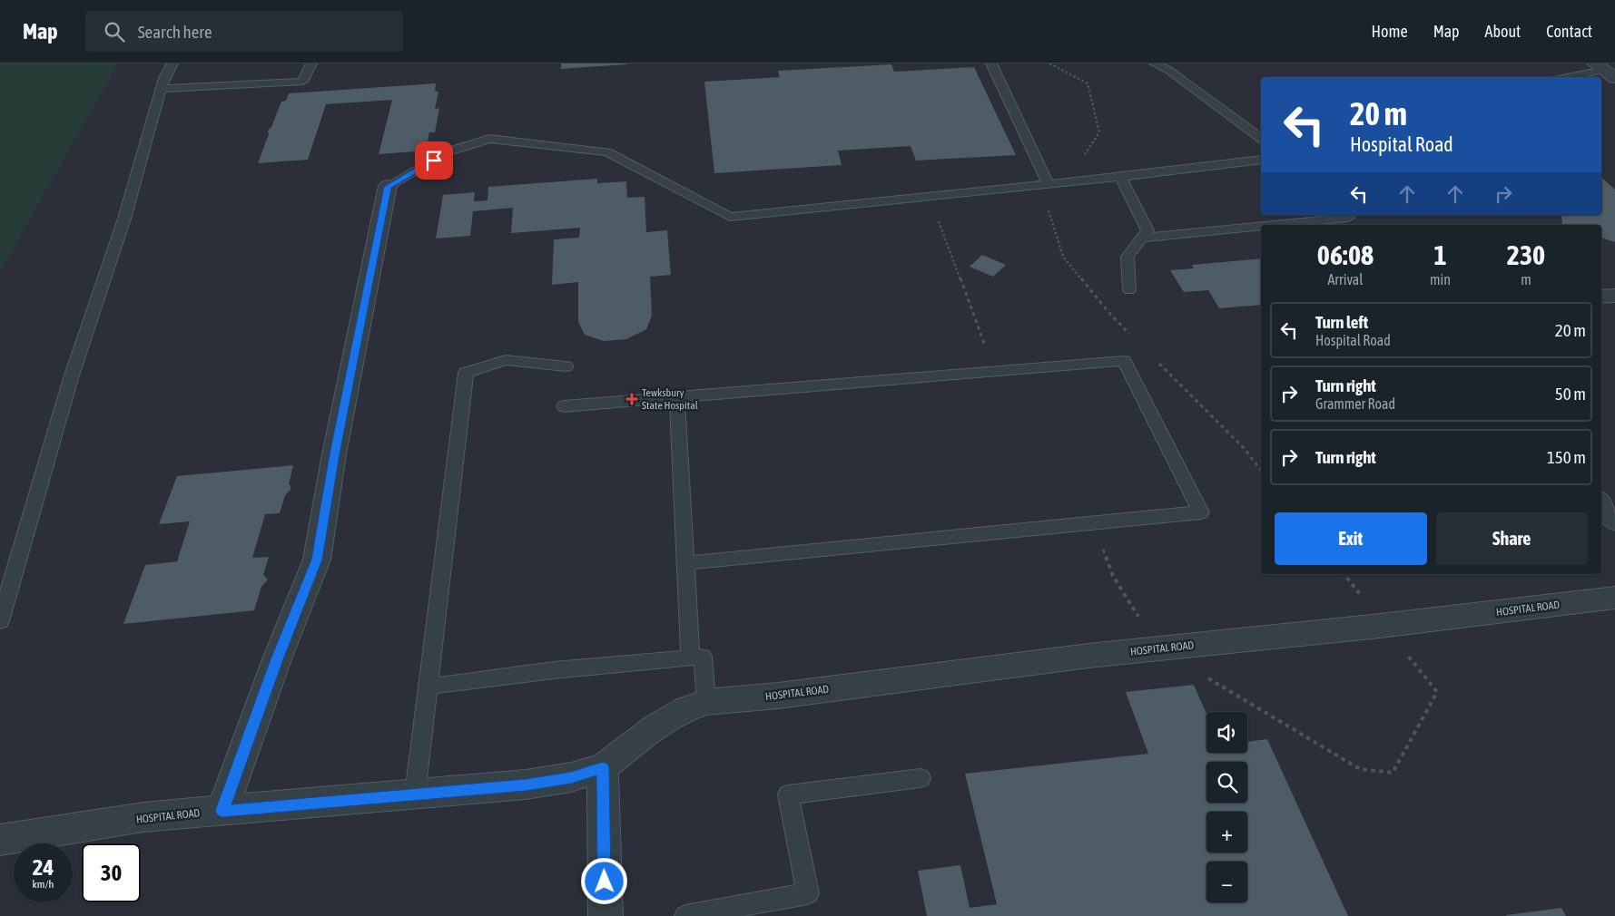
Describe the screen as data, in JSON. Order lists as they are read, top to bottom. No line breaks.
{"streets":{"street":["HOSPITAL ROAD"]},"places":{"health":["Tewksbury State Hospital"]},"page":{"header":"Map","search":"Search here","nav":["Home","Map","About","Contact"],"turn":["20 m","Hospital Road"],"eta":["06:08","Arrival","1","min","230","m"],"list":[{"name":"Turn left","note":"Hospital Road","value":"20 m"},{"name":"Turn right","note":"Grammer Road","value":"50 m"},{"name":"Turn right","value":"150 m"}],"buttons":["Exit","Share"],"map_buttons":["+","−"],"speed":"24 km/h","limit":"30"}}
